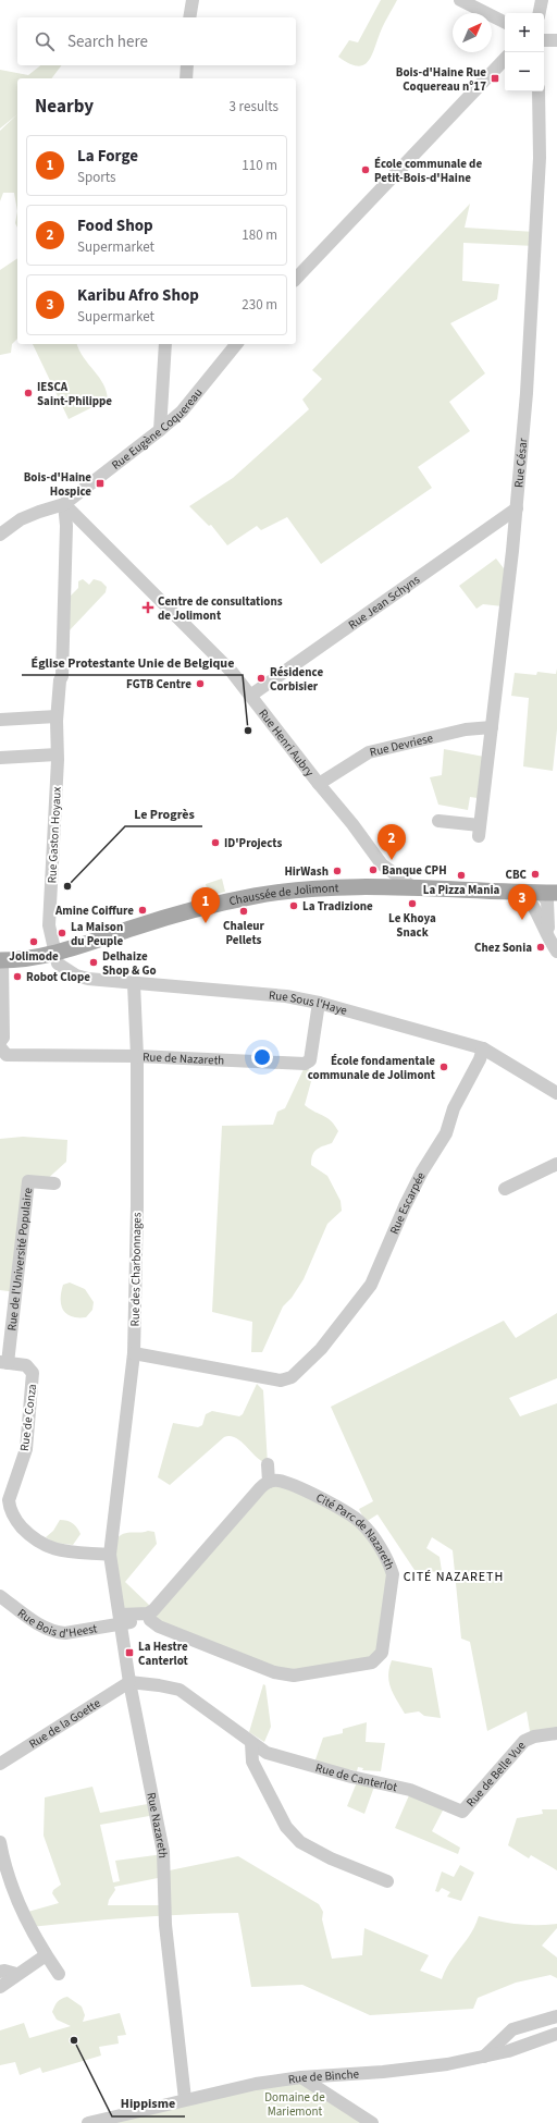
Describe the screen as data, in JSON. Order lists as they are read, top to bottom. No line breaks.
{"streets":{"main road":["Chaussée de Jolimont"],"street":["Rue Eugène Coquereau","Rue César","Rue Jean Schyns","Rue Henri Aubry","Rue Devriese","Rue Gaston Hoyaux","Rue Sous l'Haye","Rue de Nazareth","Rue Escarpée","Rue de l'Université Populaire","Rue des Charbonnages","Rue de Conza","Cité Parc de Nazareth","Rue Bois d'Heest","Rue de la Goette","Rue de Belle Vue","Rue de Canterlot","Rue Nazareth","Rue de Binche"]},"crossings":[["Rue Eugène Coquereau","Rue Henri Aubry"],["Rue Eugène Coquereau","Rue Gaston Hoyaux"],["Rue César","Rue Jean Schyns"],["Rue César","Rue Devriese"],["Rue Jean Schyns","Rue Henri Aubry"],["Rue Henri Aubry","Rue Devriese"],["Rue Henri Aubry","Rue Gaston Hoyaux"],["Rue Henri Aubry","Chaussée de Jolimont"],["Rue Gaston Hoyaux","Chaussée de Jolimont"],["Rue Gaston Hoyaux","Rue Sous l'Haye"],["Chaussée de Jolimont","Rue Sous l'Haye"],["Rue Sous l'Haye","Rue de Nazareth"],["Rue Sous l'Haye","Rue Escarpée"],["Rue Sous l'Haye","Rue des Charbonnages"],["Rue de Nazareth","Rue des Charbonnages"],["Rue Escarpée","Rue des Charbonnages"],["Rue de l'Université Populaire","Rue de Conza"],["Rue des Charbonnages","Rue de Conza"],["Rue des Charbonnages","Rue Nazareth"],["Rue de Conza","Rue Nazareth"],["Rue Bois d'Heest","Rue Nazareth"],["Rue de la Goette","Rue de Canterlot"],["Rue de la Goette","Rue Nazareth"],["Rue de Belle Vue","Rue de Canterlot"],["Rue de Canterlot","Rue Nazareth"],["Rue Nazareth","Rue de Binche"]],"districts":["CITÉ NAZARETH"],"parks":["Domaine de Mariemont"],"places":{"transit":["Bois-d'Haine Rue Coquereau n°17","Bois-d'Haine Hospice","La Hestre Canterlot"],"other":["École communale de Petit-Bois-d'Haine","IESCA Saint-Philippe","Résidence Corbisier","FGTB Centre","Église Protestante Unie de Belgique","ID'Projects","Banque CPH","HirWash","CBC","La Pizza Mania","Le Progrès","Le Khoya Snack","La Tradizione","Amine Coiffure","Chaleur Pellets","La Maison du Peuple","Jolimode","Chez Sonia","Delhaize Shop & Go","Robot Clope","École fondamentale communale de Jolimont","Hippisme"],"health":["Centre de consultations de Jolimont"]},"north":"top right","page":{"map_buttons":["+","−"],"search":"Search here","heading":["Nearby","3 results"],"list":[{"mark":"1","name":"La Forge","note":"Sports","value":"110 m"},{"mark":"2","name":"Food Shop","note":"Supermarket","value":"180 m"},{"mark":"3","name":"Karibu Afro Shop","note":"Supermarket","value":"230 m"}],"pins":["2","3","1"]}}
